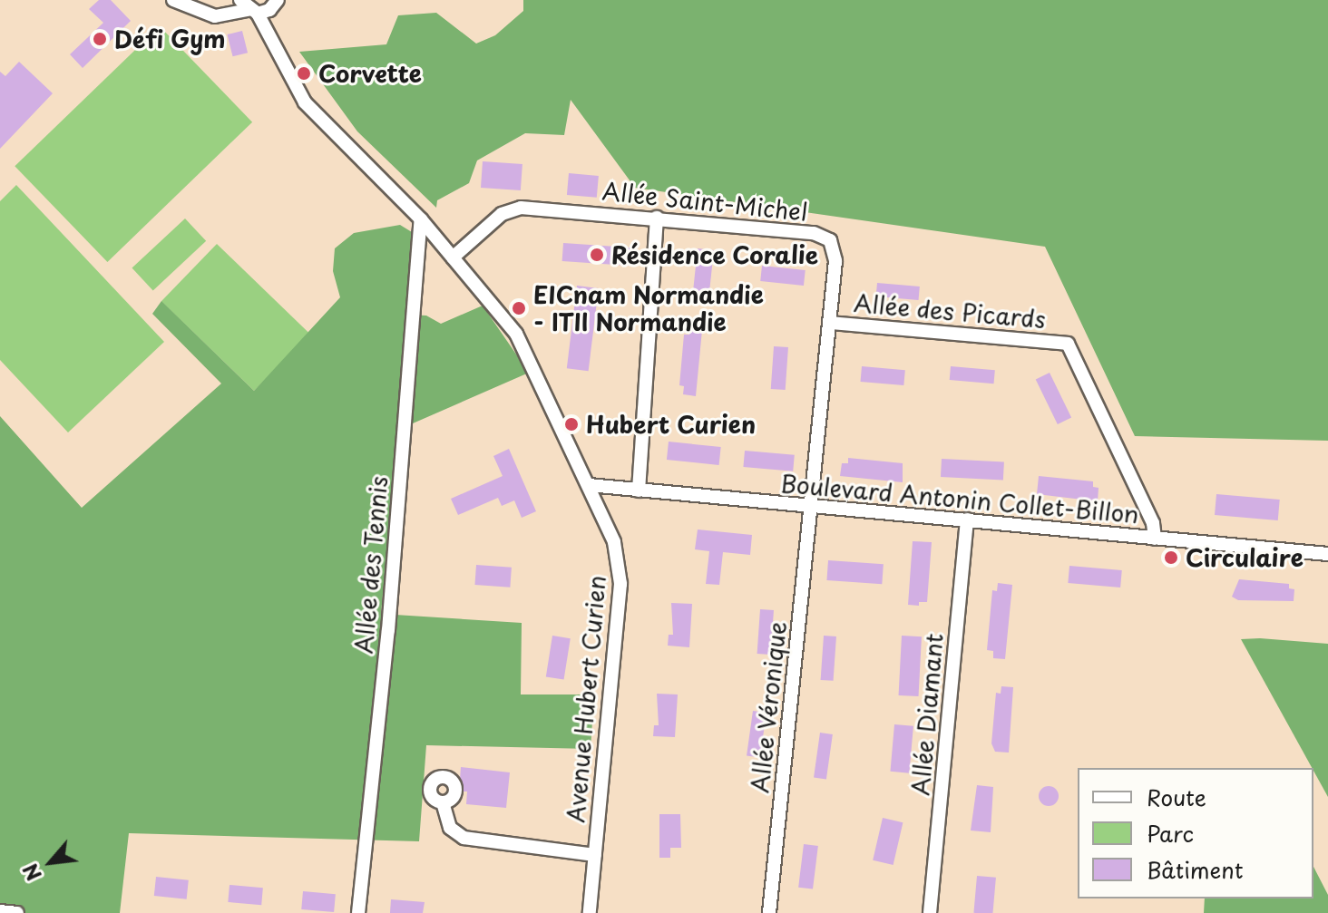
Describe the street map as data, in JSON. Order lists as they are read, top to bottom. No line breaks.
{"streets":{"street":["Allée Saint-Michel","Allée des Picards","Boulevard Antonin Collet-Billon","Allée des Tennis","Avenue Hubert Curien","Allée Véronique","Allée Diamant"]},"crossings":[["Allée Saint-Michel","Allée des Picards"],["Allée Saint-Michel","Boulevard Antonin Collet-Billon"],["Allée Saint-Michel","Avenue Hubert Curien"],["Allée Saint-Michel","Allée Véronique"],["Allée des Picards","Boulevard Antonin Collet-Billon"],["Boulevard Antonin Collet-Billon","Avenue Hubert Curien"],["Boulevard Antonin Collet-Billon","Allée Véronique"],["Boulevard Antonin Collet-Billon","Allée Diamant"],["Allée des Tennis","Avenue Hubert Curien"]],"places":["Défi Gym","Corvette","Résidence Coralie","EICnam Normandie - ITII Normandie","Hubert Curien","Circulaire"],"legend":["Route","Parc","Bâtiment"],"north":"bottom left"}
